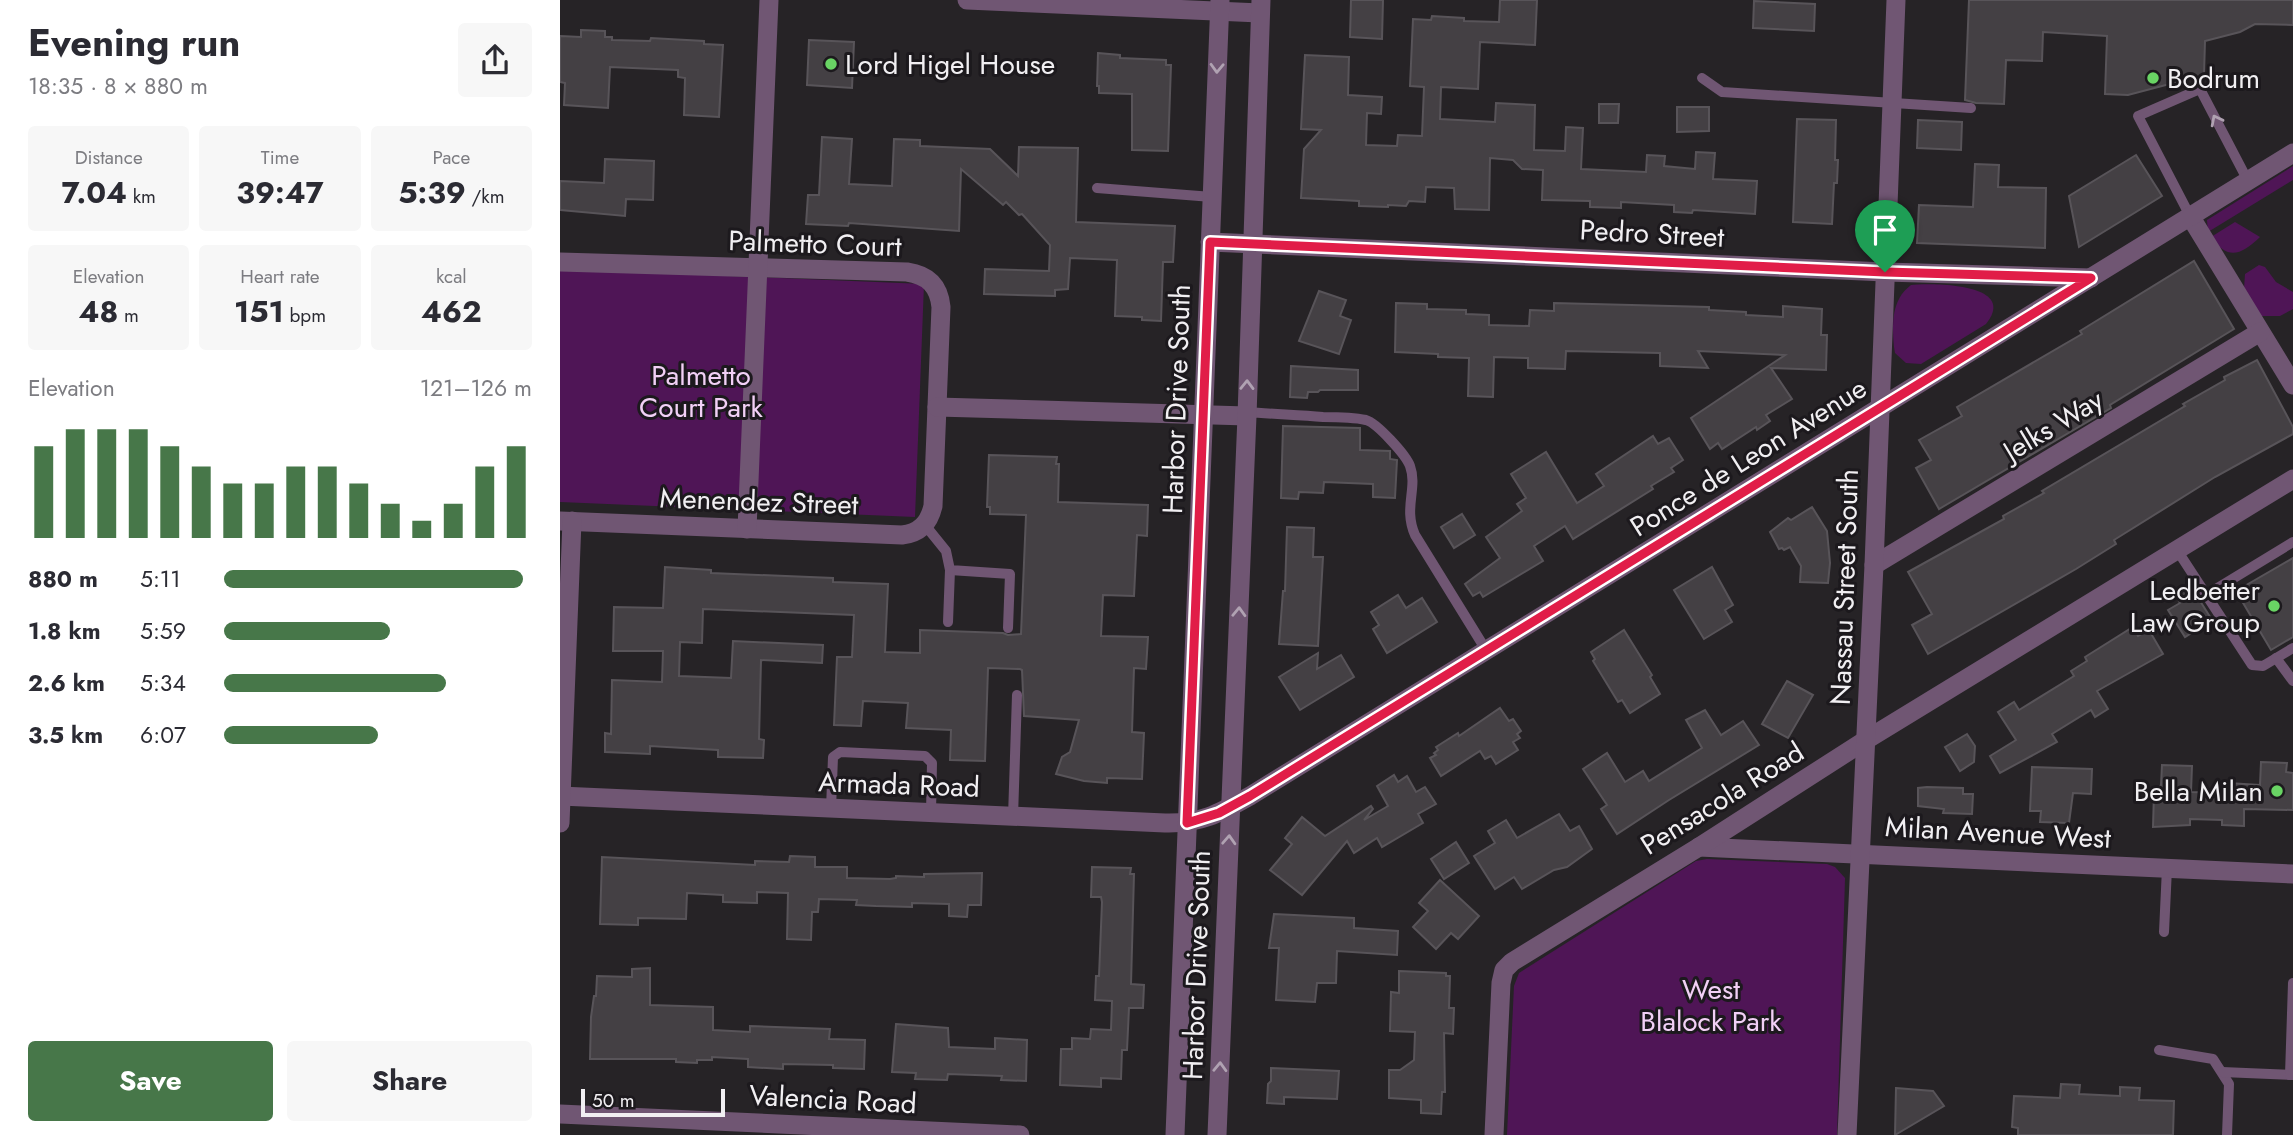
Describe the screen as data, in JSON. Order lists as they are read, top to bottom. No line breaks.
{"streets":{"street":["Pedro Street","Palmetto Court","Harbor Drive South","Jelks Way","Ponce de Leon Avenue","Menendez Street","Nassau Street South","Armada Road","Pensacola Road","Milan Avenue West","Valencia Road"]},"crossings":[["Pedro Street","Harbor Drive South"],["Pedro Street","Ponce de Leon Avenue"],["Pedro Street","Nassau Street South"],["Palmetto Court","Menendez Street"],["Harbor Drive South","Ponce de Leon Avenue"],["Harbor Drive South","Armada Road"],["Jelks Way","Nassau Street South"],["Ponce de Leon Avenue","Nassau Street South"],["Ponce de Leon Avenue","Armada Road"],["Nassau Street South","Pensacola Road"],["Nassau Street South","Milan Avenue West"],["Pensacola Road","Milan Avenue West"]],"parks":["Palmetto Court Park","West Blalock Park"],"places":["Lord Higel House","Bodrum","Ledbetter Law Group","Bella Milan"],"scale_bar":"50 m","page":{"heading":["Evening run","18:35 · 8 × 880 m"],"stats":[["Distance","7.04 km"],["Time","39:47"],["Pace","5:39 /km"],["Elevation","48 m"],["Heart rate","151 bpm"],["kcal","462"]],"chart":["Elevation","121–126 m"],"list":[{"name":"880 m","note":"5:11"},{"name":"1.8 km","note":"5:59"},{"name":"2.6 km","note":"5:34"},{"name":"3.5 km","note":"6:07"}],"buttons":["Save","Share"],"scale":"50 m"}}
